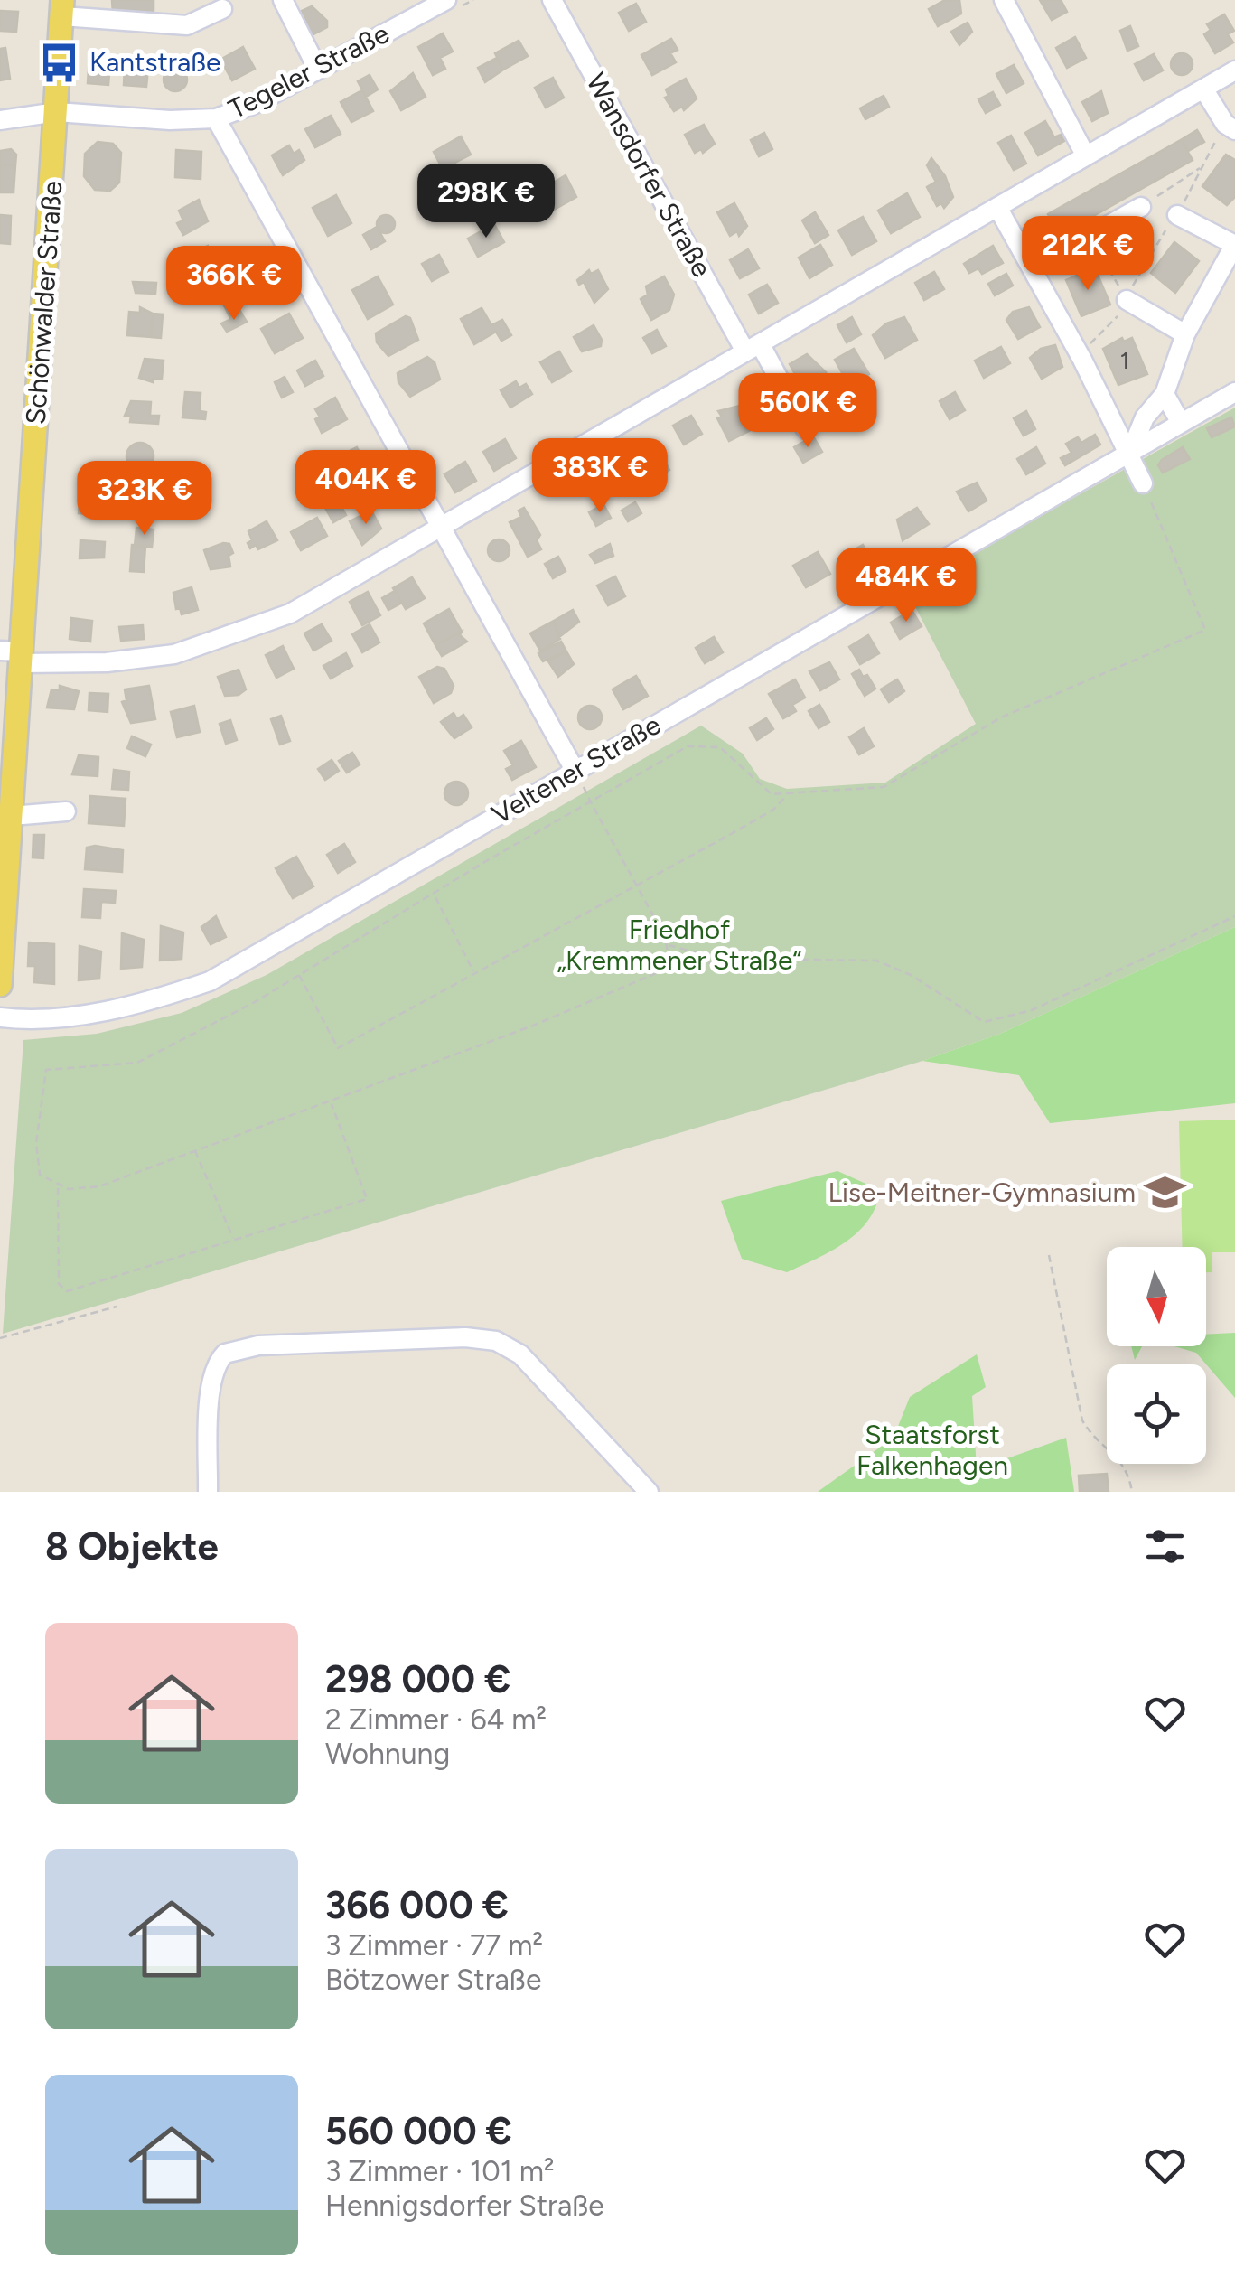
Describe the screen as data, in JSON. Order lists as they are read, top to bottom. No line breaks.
{"streets":{"main road":["Schönwalder Straße"],"street":["Tegeler Straße","Wansdorfer Straße","Veltener Straße"]},"crossings":[["Tegeler Straße","Schönwalder Straße"]],"parks":["Friedhof „Kremmener Straße“","Staatsforst Falkenhagen"],"places":{"bus stop":["Kantstraße"],"school or university":["Lise-Meitner-Gymnasium"]},"house_numbers":["1"],"north":"bottom","page":{"price":["298K €","212K €","366K €","560K €","383K €","404K €","323K €","484K €"],"heading":"8 Objekte","list":[{"name":"298 000 €","note":"2 Zimmer · 64 m² · Wohnung"},{"name":"366 000 €","note":"3 Zimmer · 77 m² · Bötzower Straße"},{"name":"560 000 €","note":"3 Zimmer · 101 m² · Hennigsdorfer Straße"}]}}
